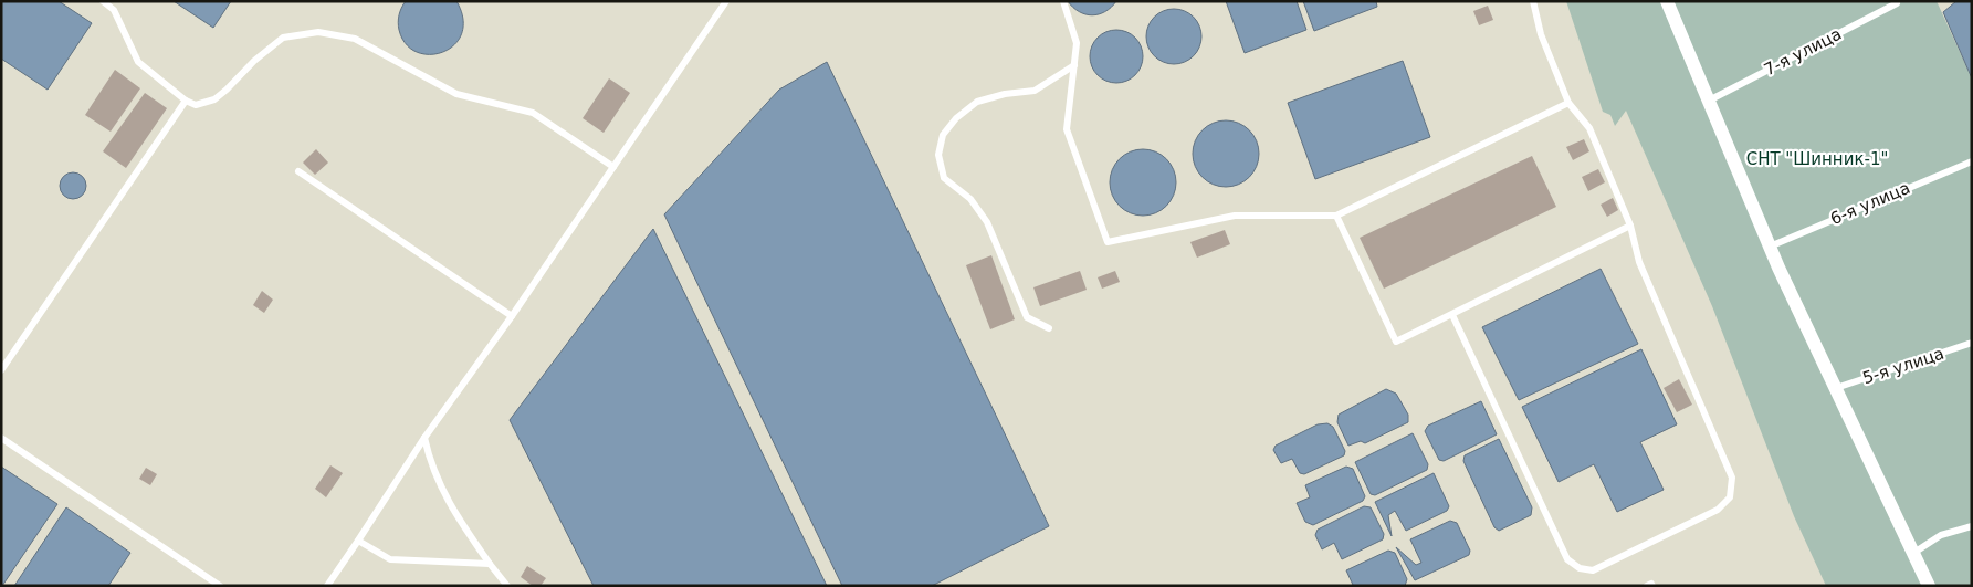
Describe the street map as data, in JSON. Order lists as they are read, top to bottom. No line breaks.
{"streets":{"lane":["7-я улица","6-я улица","5-я улица"]},"parks":["СНТ \"Шинник-1\""]}
